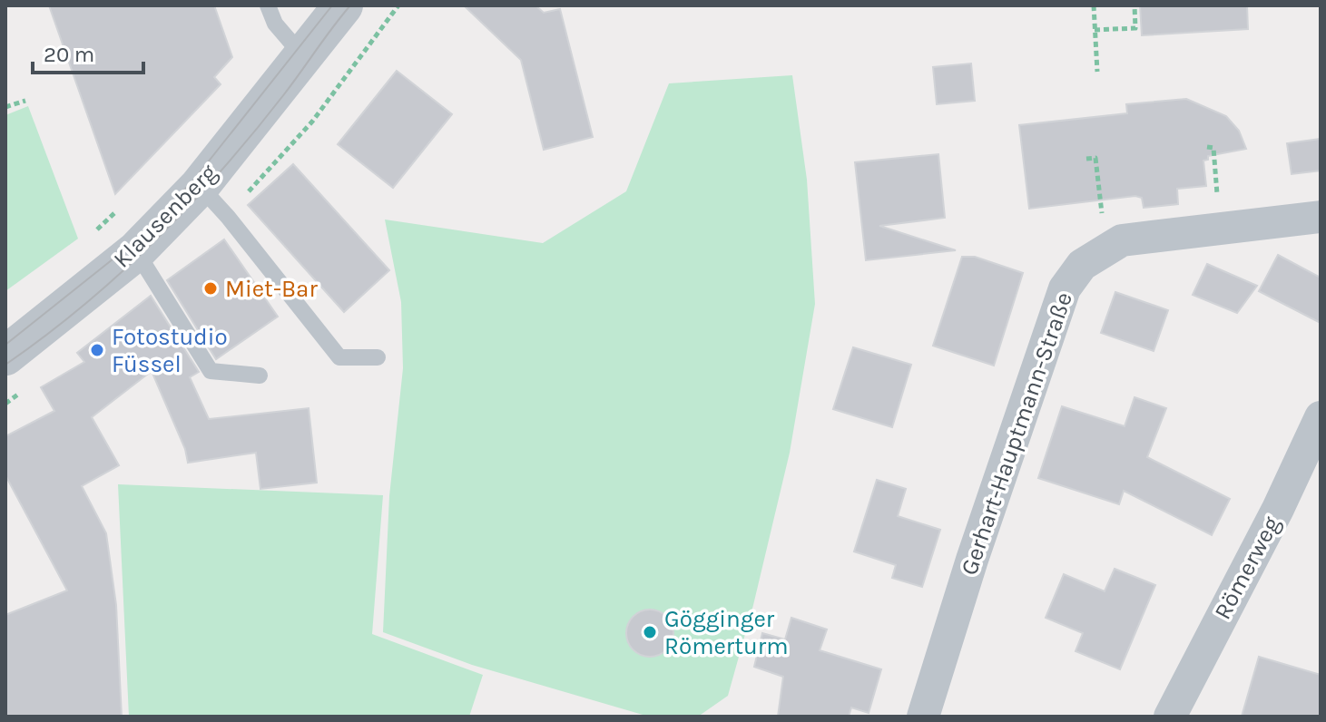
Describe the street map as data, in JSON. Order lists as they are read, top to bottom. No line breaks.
{"streets":{"street":["Klausenberg","Gerhart-Hauptmann-Straße","Römerweg"]},"places":["Miet-Bar","Fotostudio Füssel","Gögginger Römerturm"],"scale_bar":"20 m"}
